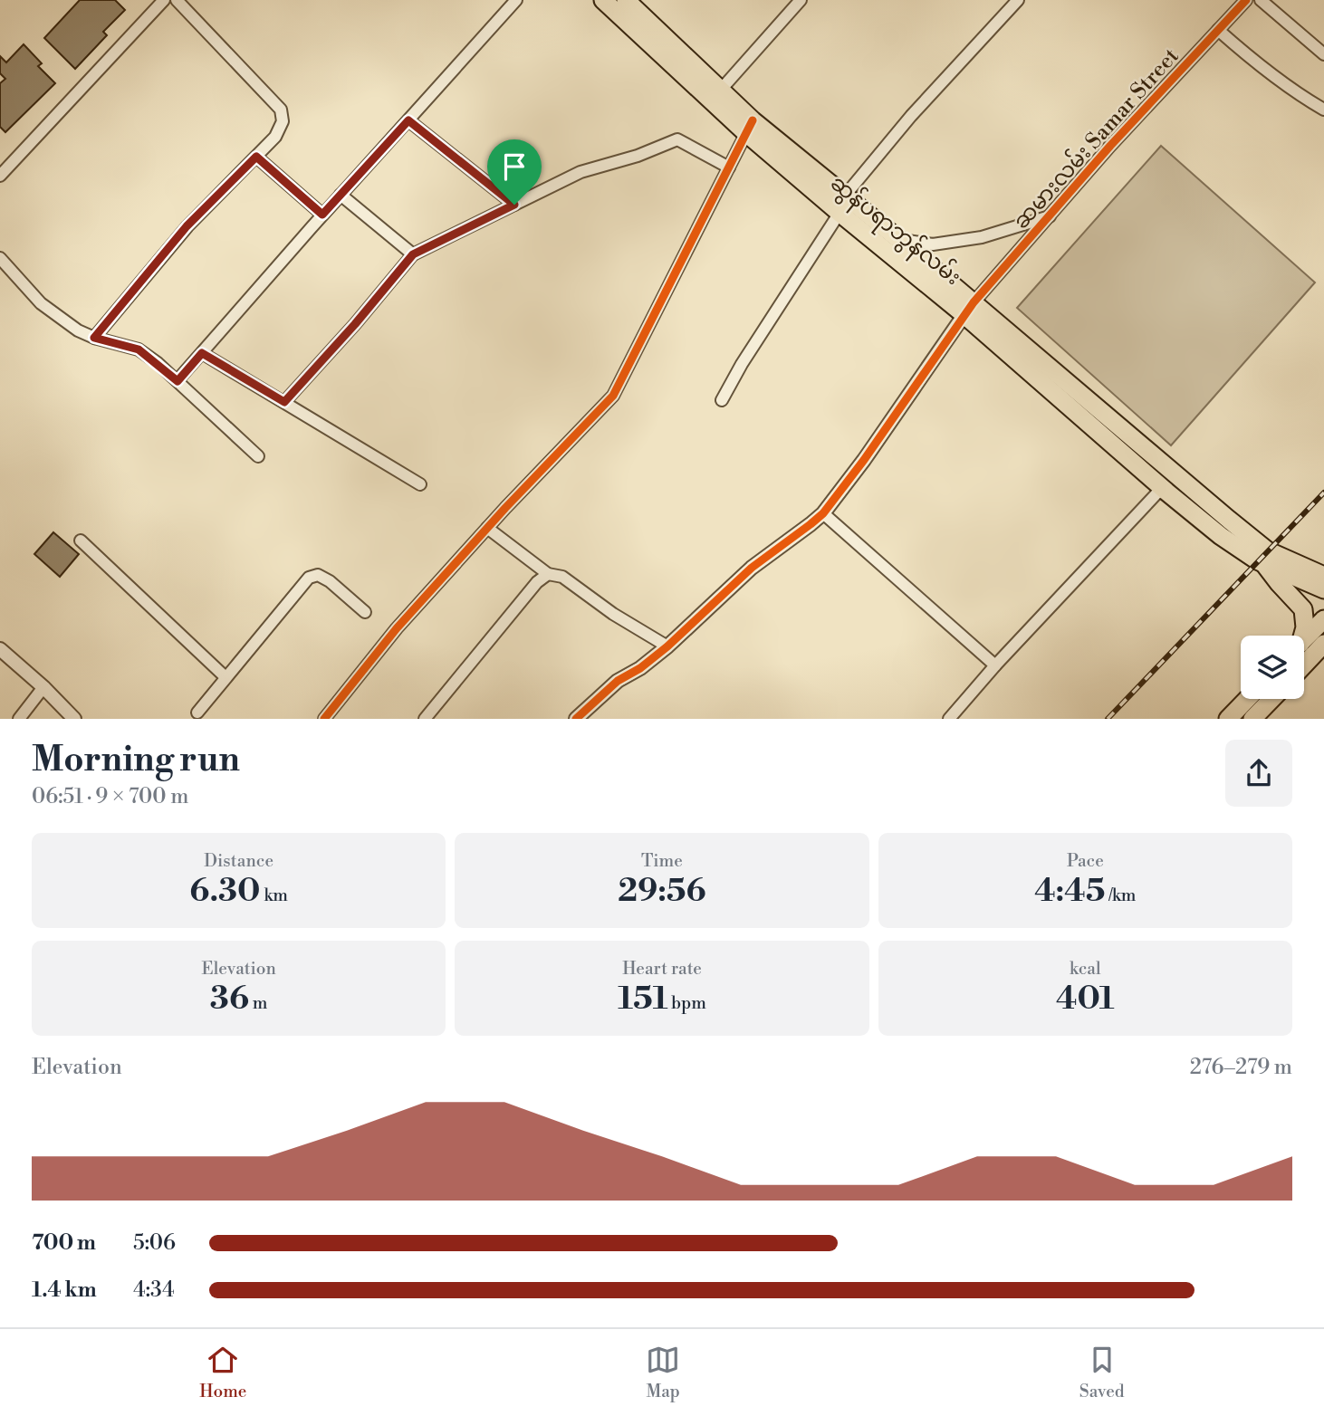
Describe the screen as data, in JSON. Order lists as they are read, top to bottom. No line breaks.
{"streets":{"highway":["ဆွန်ပရာဘွန်လမ်း"],"street":["ဆမားလမ်း Samar Street"]},"crossings":[["ဆမားလမ်း Samar Street","ဆွန်ပရာဘွန်လမ်း"]],"page":{"heading":["Morning run","06:51 · 9 × 700 m"],"stats":[["Distance","6.30 km"],["Time","29:56"],["Pace","4:45 /km"],["Elevation","36 m"],["Heart rate","151 bpm"],["kcal","401"]],"chart":["Elevation","276–279 m"],"list":[{"name":"700 m","note":"5:06"},{"name":"1.4 km","note":"4:34"}],"tabs":["Home","Map","Saved"]}}
